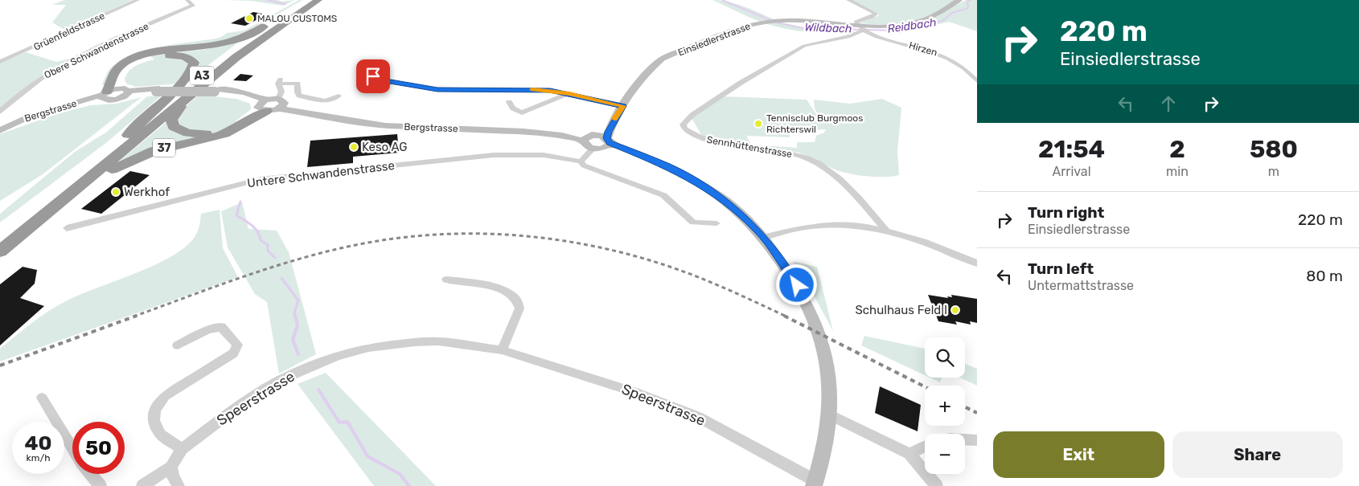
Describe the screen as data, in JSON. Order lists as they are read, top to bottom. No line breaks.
{"streets":{"highway":["A3","37"],"main road":["Einsiedlerstrasse","Bergstrasse"],"street":["Grüenfeldstrasse","Hirzen","Obere Schwandenstrasse","Sennhüttenstrasse","Untere Schwandenstrasse","Speerstrasse"]},"crossings":[["Einsiedlerstrasse","Hirzen"],["Einsiedlerstrasse","Bergstrasse"],["Einsiedlerstrasse","Sennhüttenstrasse"],["Hirzen","Sennhüttenstrasse"],["A3","37"],["Bergstrasse","37"],["Bergstrasse","Speerstrasse"]],"water":["Reidbach","Wildbach"],"places":["MALOU CUSTOMS","Tennisclub Burgmoos Richterswil","Keso AG","Werkhof","Schulhaus Feld I"],"page":{"turn":["220 m","Einsiedlerstrasse"],"eta":["21:54","Arrival","2","min","580","m"],"list":[{"name":"Turn right","note":"Einsiedlerstrasse","value":"220 m"},{"name":"Turn left","note":"Untermattstrasse","value":"80 m"}],"map_buttons":["+","−"],"speed":"40 km/h","limit":"50","buttons":["Exit","Share"]}}
